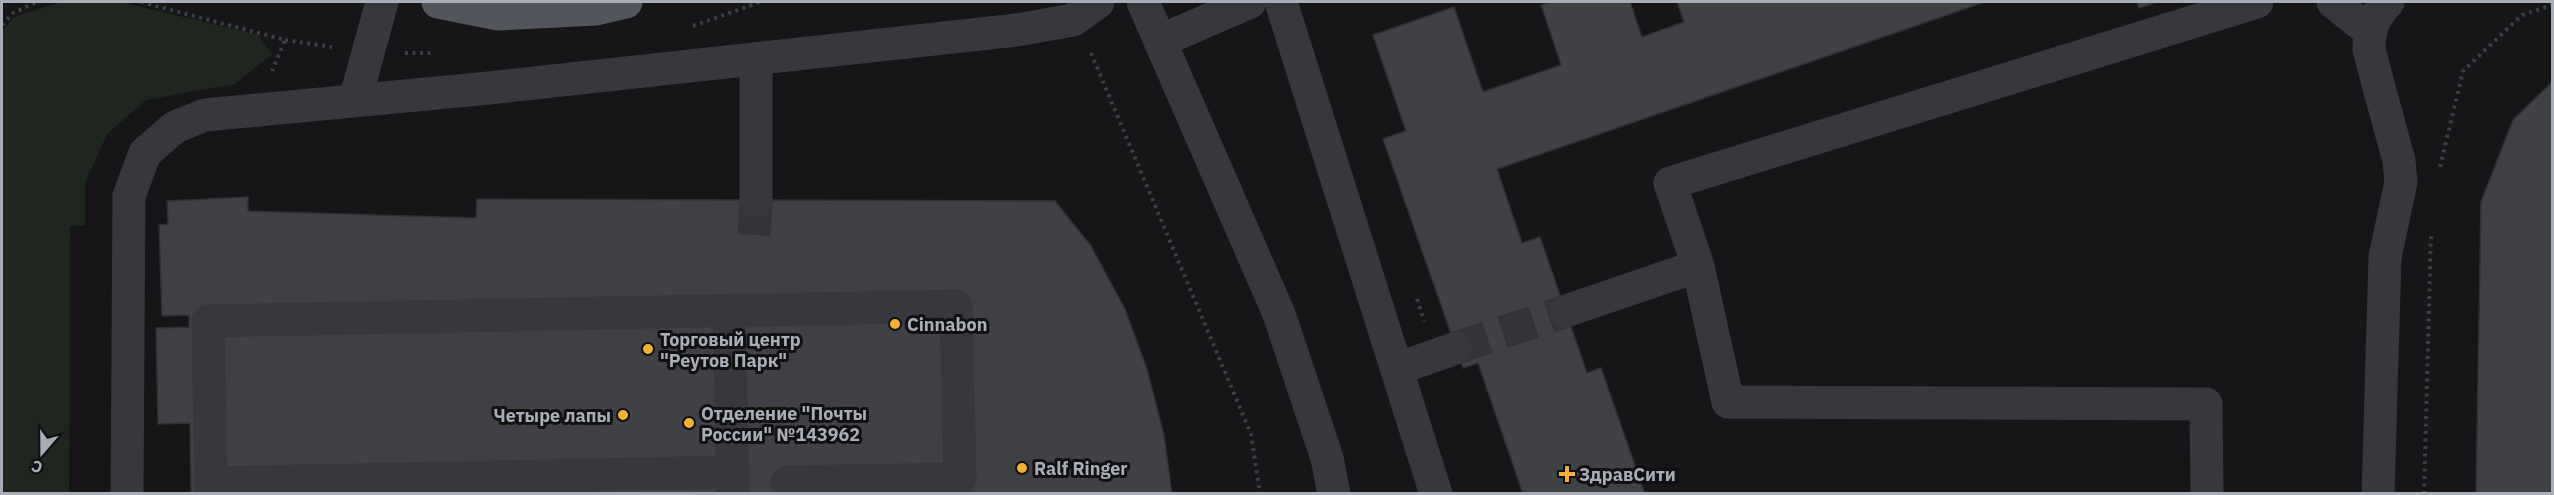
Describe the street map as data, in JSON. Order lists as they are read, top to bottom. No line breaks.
{"places":{"other":["Cinnabon","Торговый центр \"Реутов Парк\"","Четыре лапы","Отделение \"Почты России\" №143962","Ralf Ringer"],"health":["ЗдравСити"]},"north":"bottom"}
